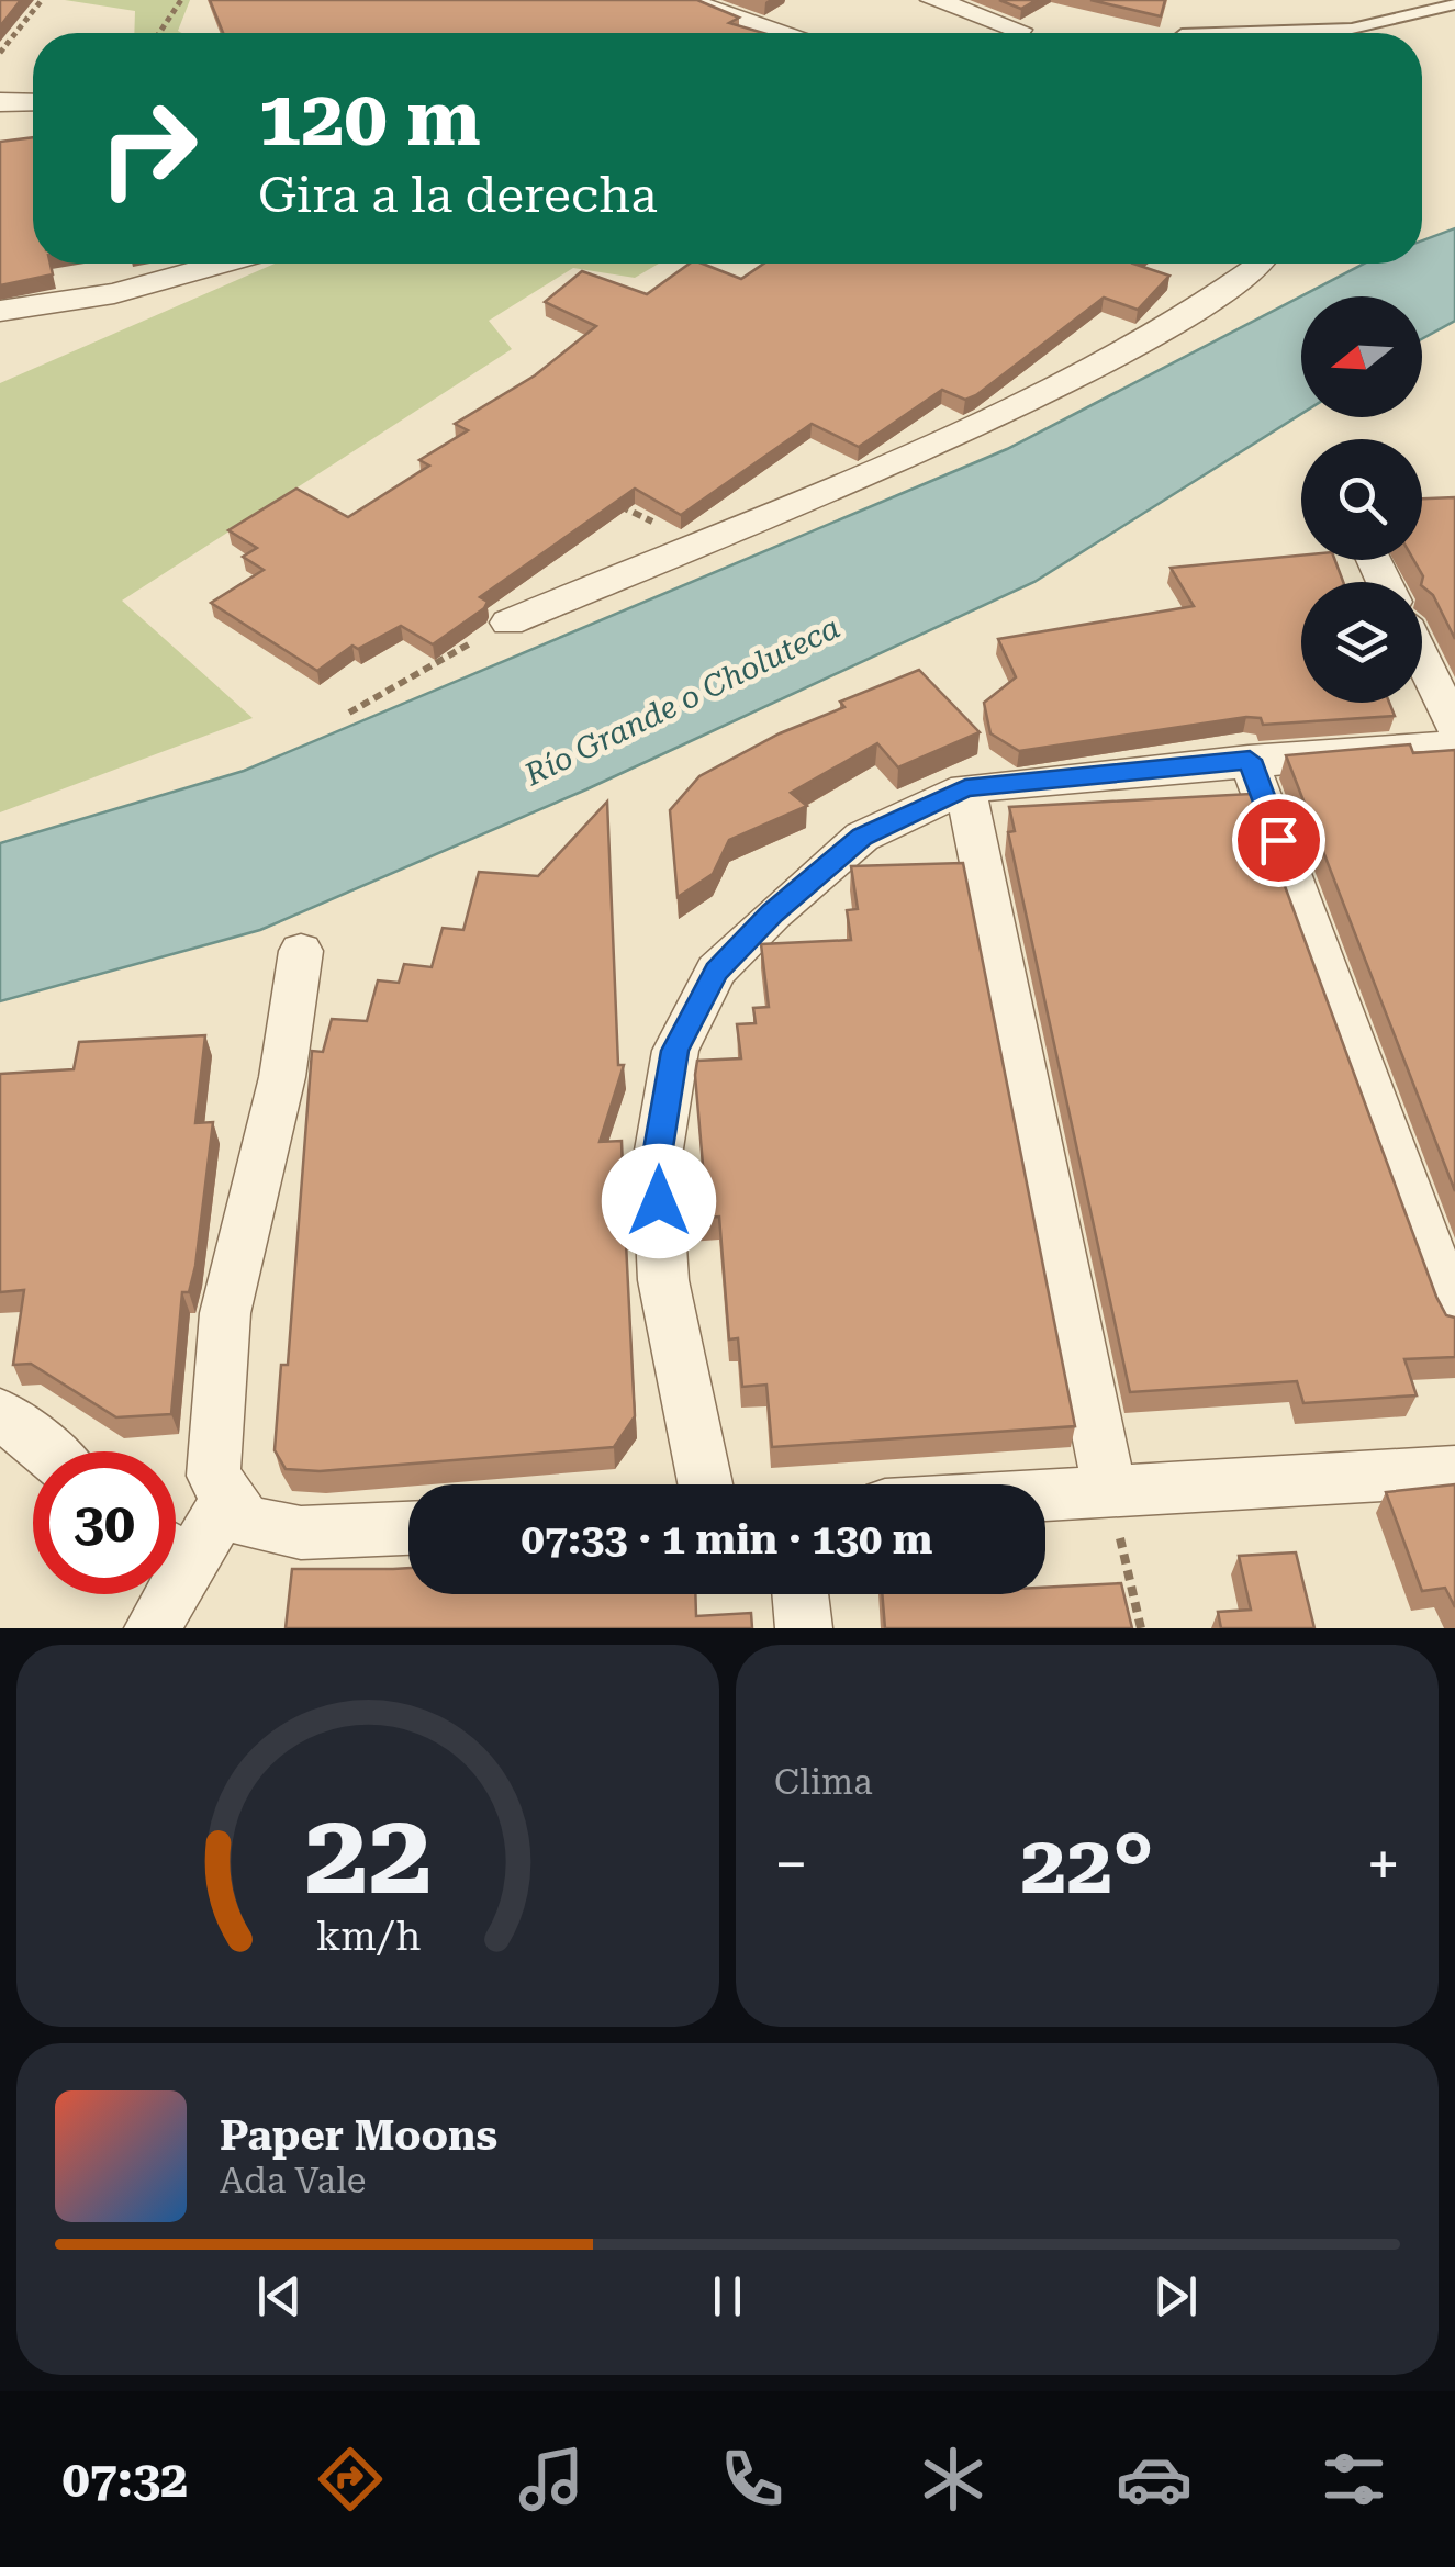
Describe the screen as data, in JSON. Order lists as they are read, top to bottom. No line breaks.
{"water":["Río Grande o Choluteca"],"north":"left","page":{"turn":["120 m","Gira a la derecha"],"limit":"30","trip":"07:33 · 1 min · 130 m","tile":"Clima","heat":["−","22°","+"],"song":["Paper Moons","Ada Vale"],"tabs":"07:32","gauge":["22","km/h"]}}
